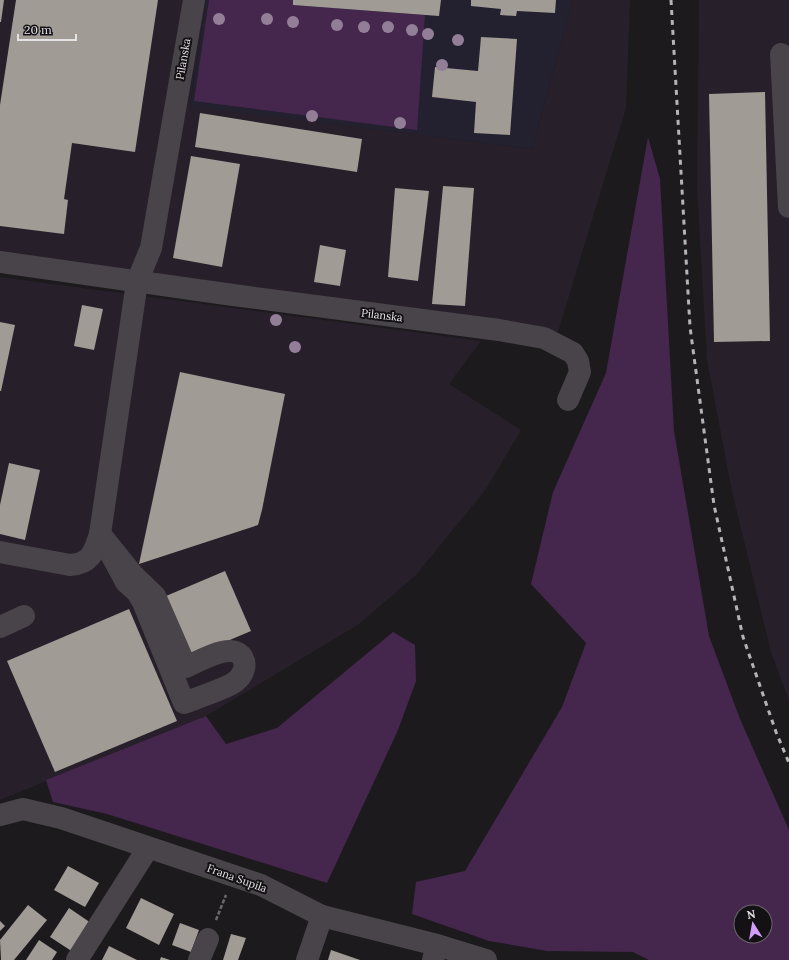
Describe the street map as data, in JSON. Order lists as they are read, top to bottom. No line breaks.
{"streets":{"street":["Pilanska","Frana Supila"]},"scale_bar":"20 m","north":"top"}
